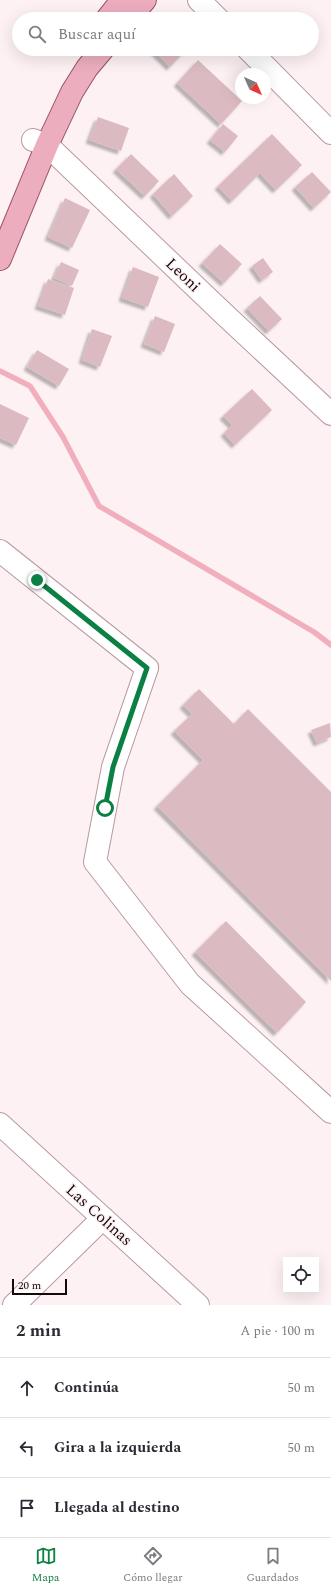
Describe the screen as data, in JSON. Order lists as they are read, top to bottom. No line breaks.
{"streets":{"street":["Leoni","Las Colinas"]},"scale_bar":"20 m","north":"bottom right","page":{"search":"Buscar aquí","scale":"20 m","heading":["2 min","A pie · 100 m"],"list":[["Continúa","50 m"],["Gira a la izquierda","50 m"],"Llegada al destino"],"nav":["Mapa","Cómo llegar","Guardados"]}}
